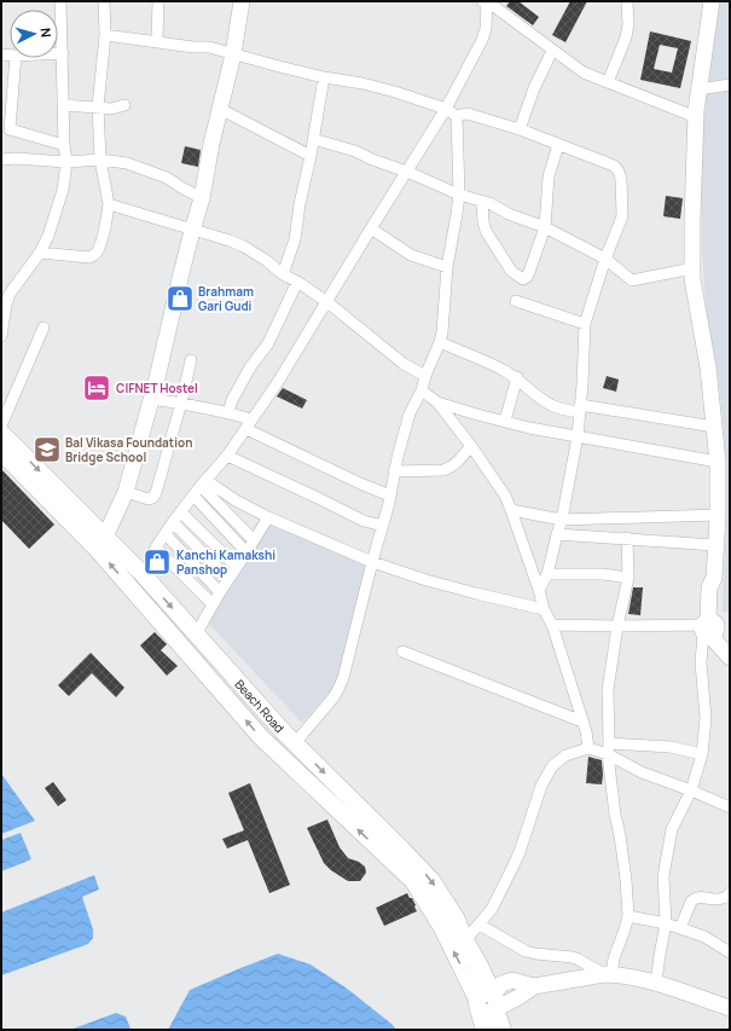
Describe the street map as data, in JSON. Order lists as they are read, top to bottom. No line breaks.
{"streets":{"main road":["Beach Road"]},"places":{"shop":["Brahmam Gari Gudi","Kanchi Kamakshi Panshop"],"hotel":["CIFNET Hostel"],"school or university":["Bal Vikasa Foundation Bridge School"]},"north":"right"}
